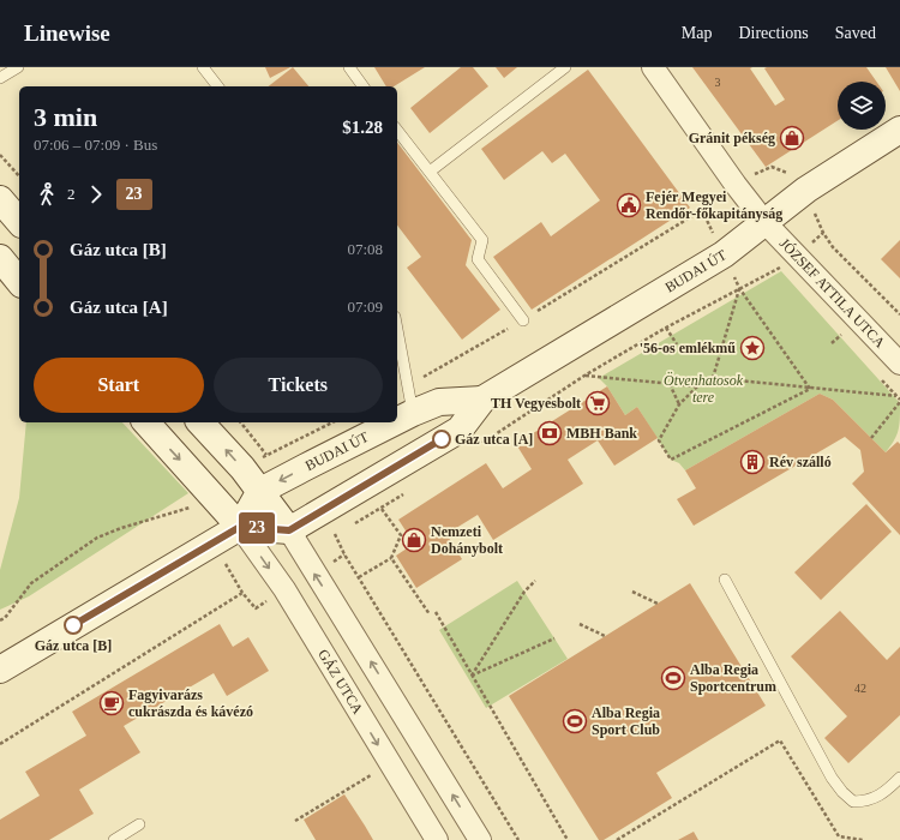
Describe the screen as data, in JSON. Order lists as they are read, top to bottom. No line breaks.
{"streets":{"street":["BUDAI ÚT","JÓZSEF ATTILA UTCA","GÁZ UTCA"]},"crossings":[["BUDAI ÚT","JÓZSEF ATTILA UTCA"]],"parks":["Ötvenhatosok tere"],"places":{"shop":["Gránit pékség","Nemzeti Dohánybolt"],"public building":["Fejér Megyei Rendőr-főkapitányság"],"place":["'56-os emlékmű"],"supermarket":["TH Vegyesbolt"],"bank":["MBH Bank"],"other":["Gáz utca [A]","Gáz utca [B]"],"building":["Rév szálló"],"sports":["Alba Regia Sportcentrum","Alba Regia Sport Club"],"cafe":["Fagyivarázs cukrászda és kávézó"]},"lines":["bus line 23"],"house_numbers":["3","42"],"page":{"header":"Linewise","nav":["Map","Directions","Saved"],"on_map":"23","heading":["3 min","07:06 – 07:09 · Bus","$1.28"],"legs":["2","23"],"list":[{"name":"Gáz utca [B]","value":"07:08"},{"name":"Gáz utca [A]","value":"07:09"}],"buttons":["Start","Tickets"]}}
